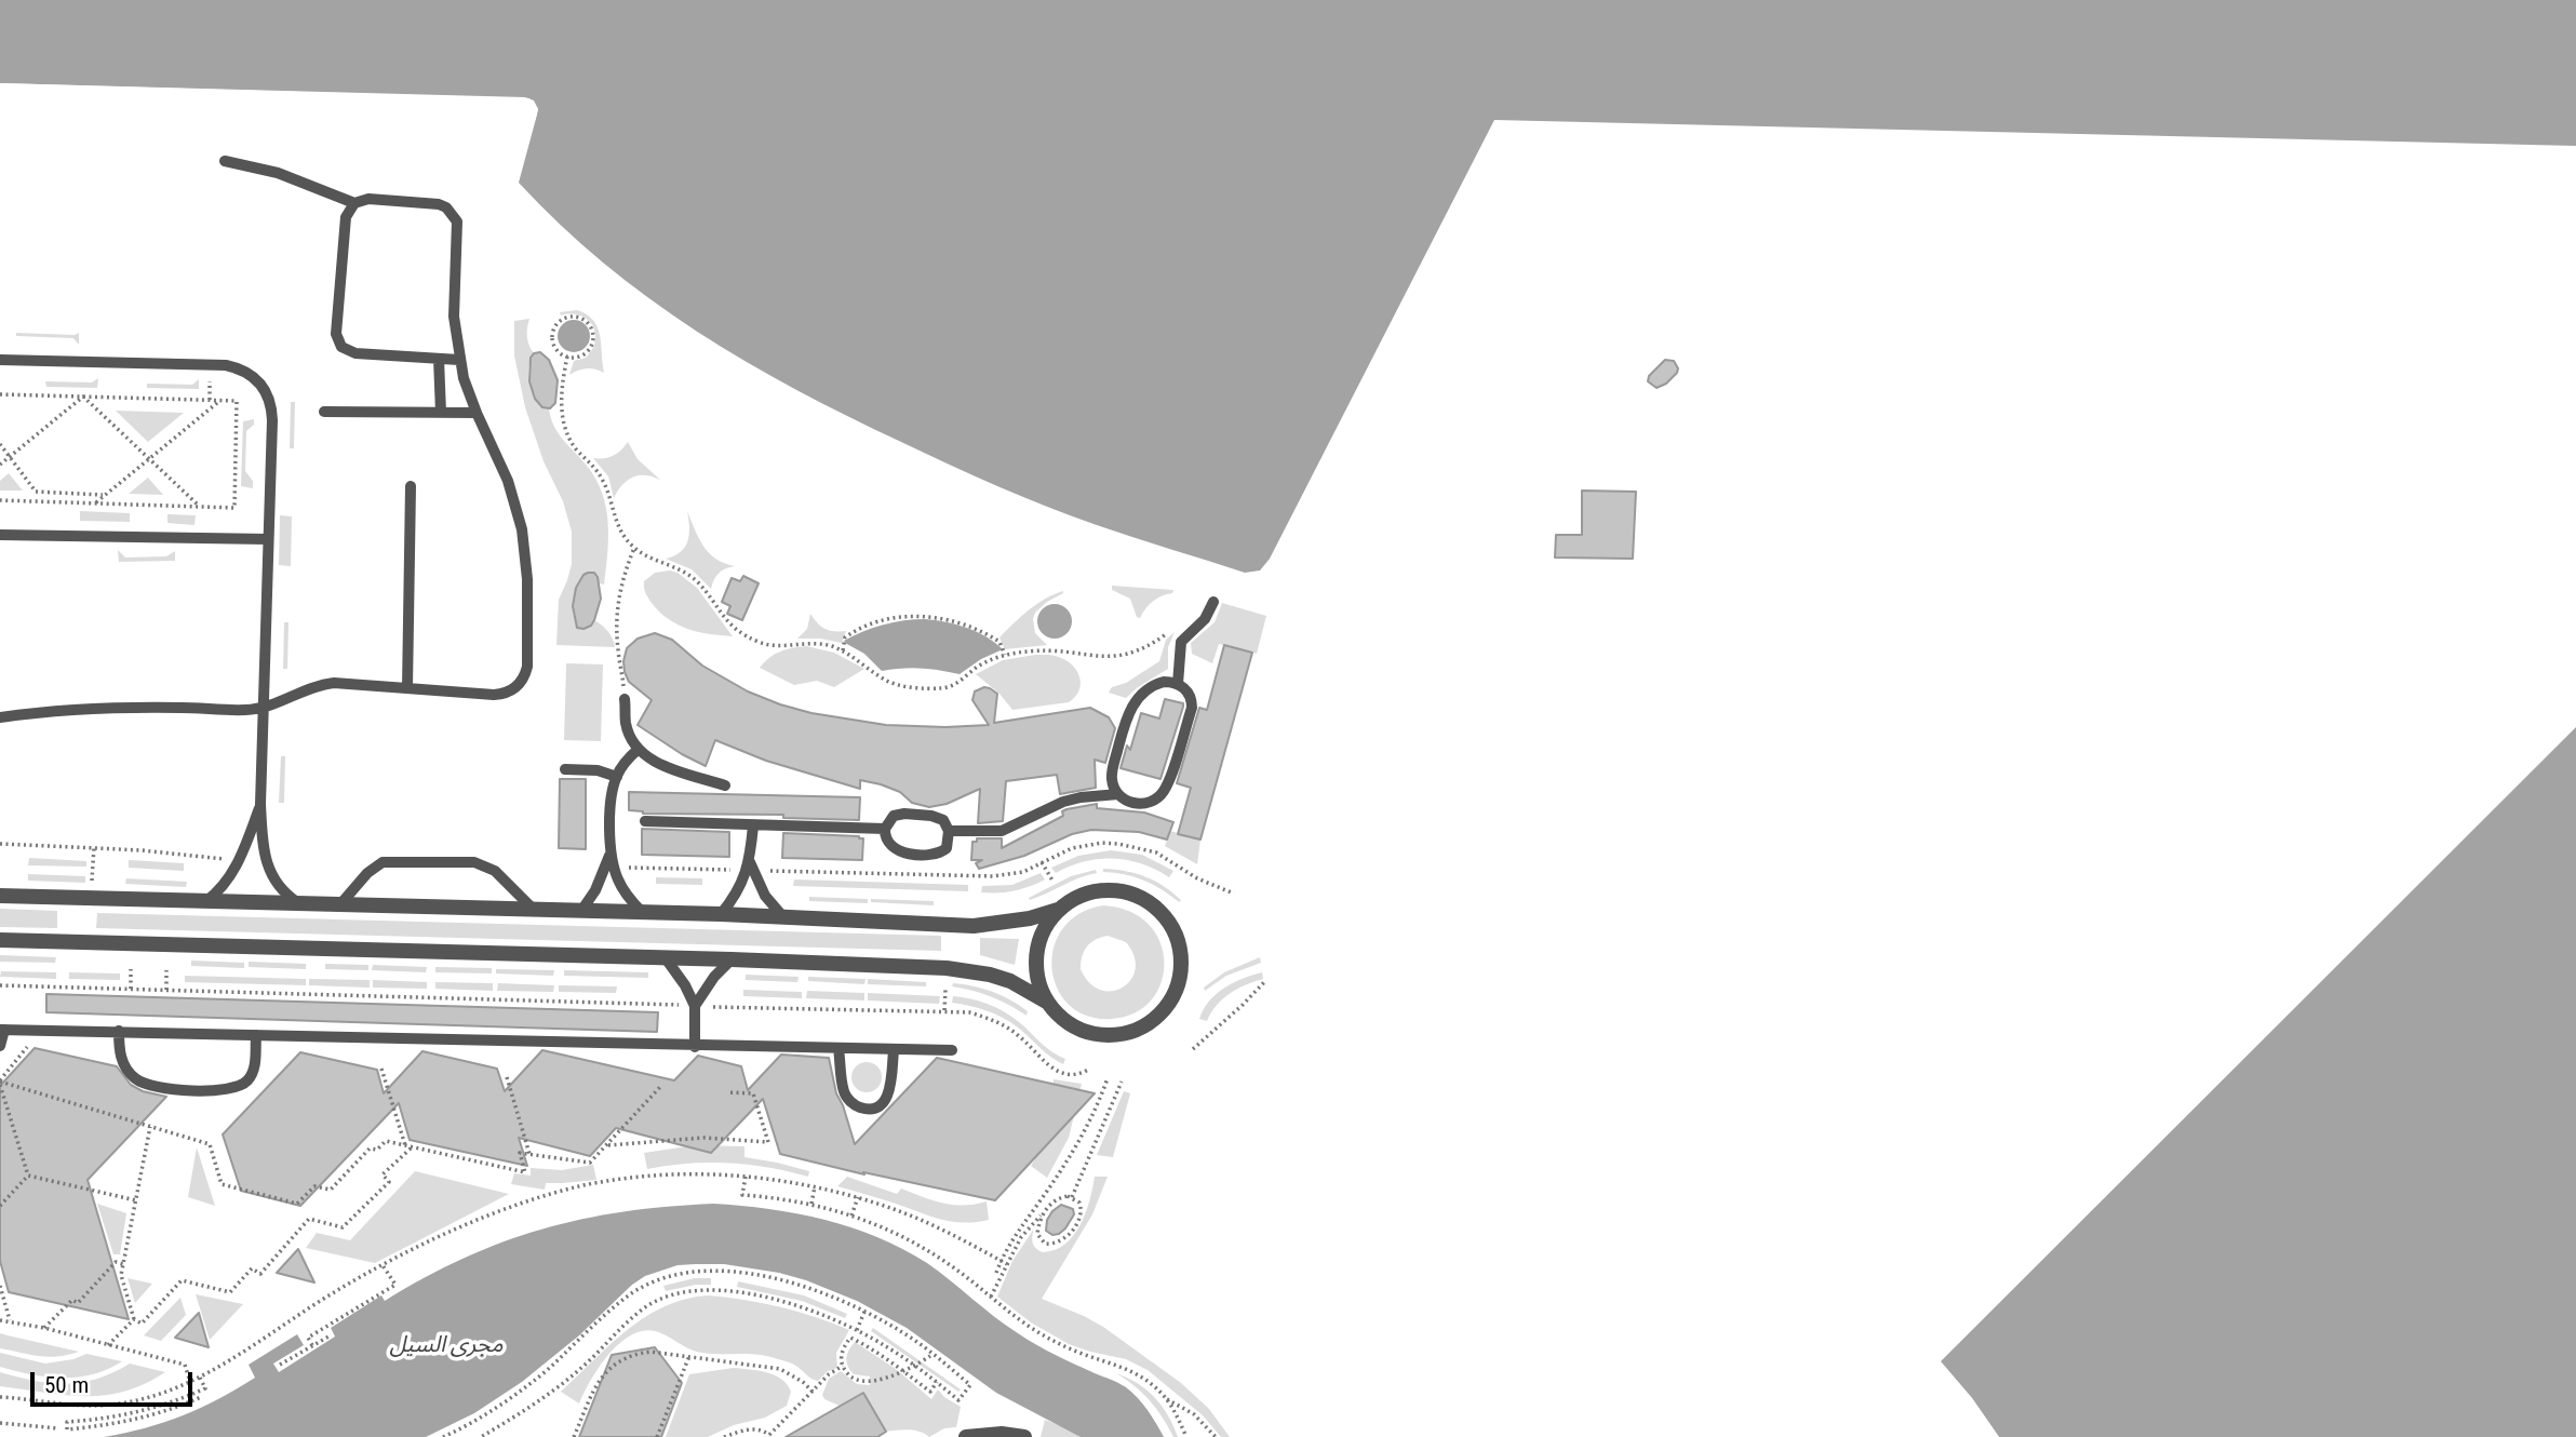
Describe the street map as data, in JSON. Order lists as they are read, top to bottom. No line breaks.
{"water":["مجرى السيل"],"scale_bar":"50 m"}
